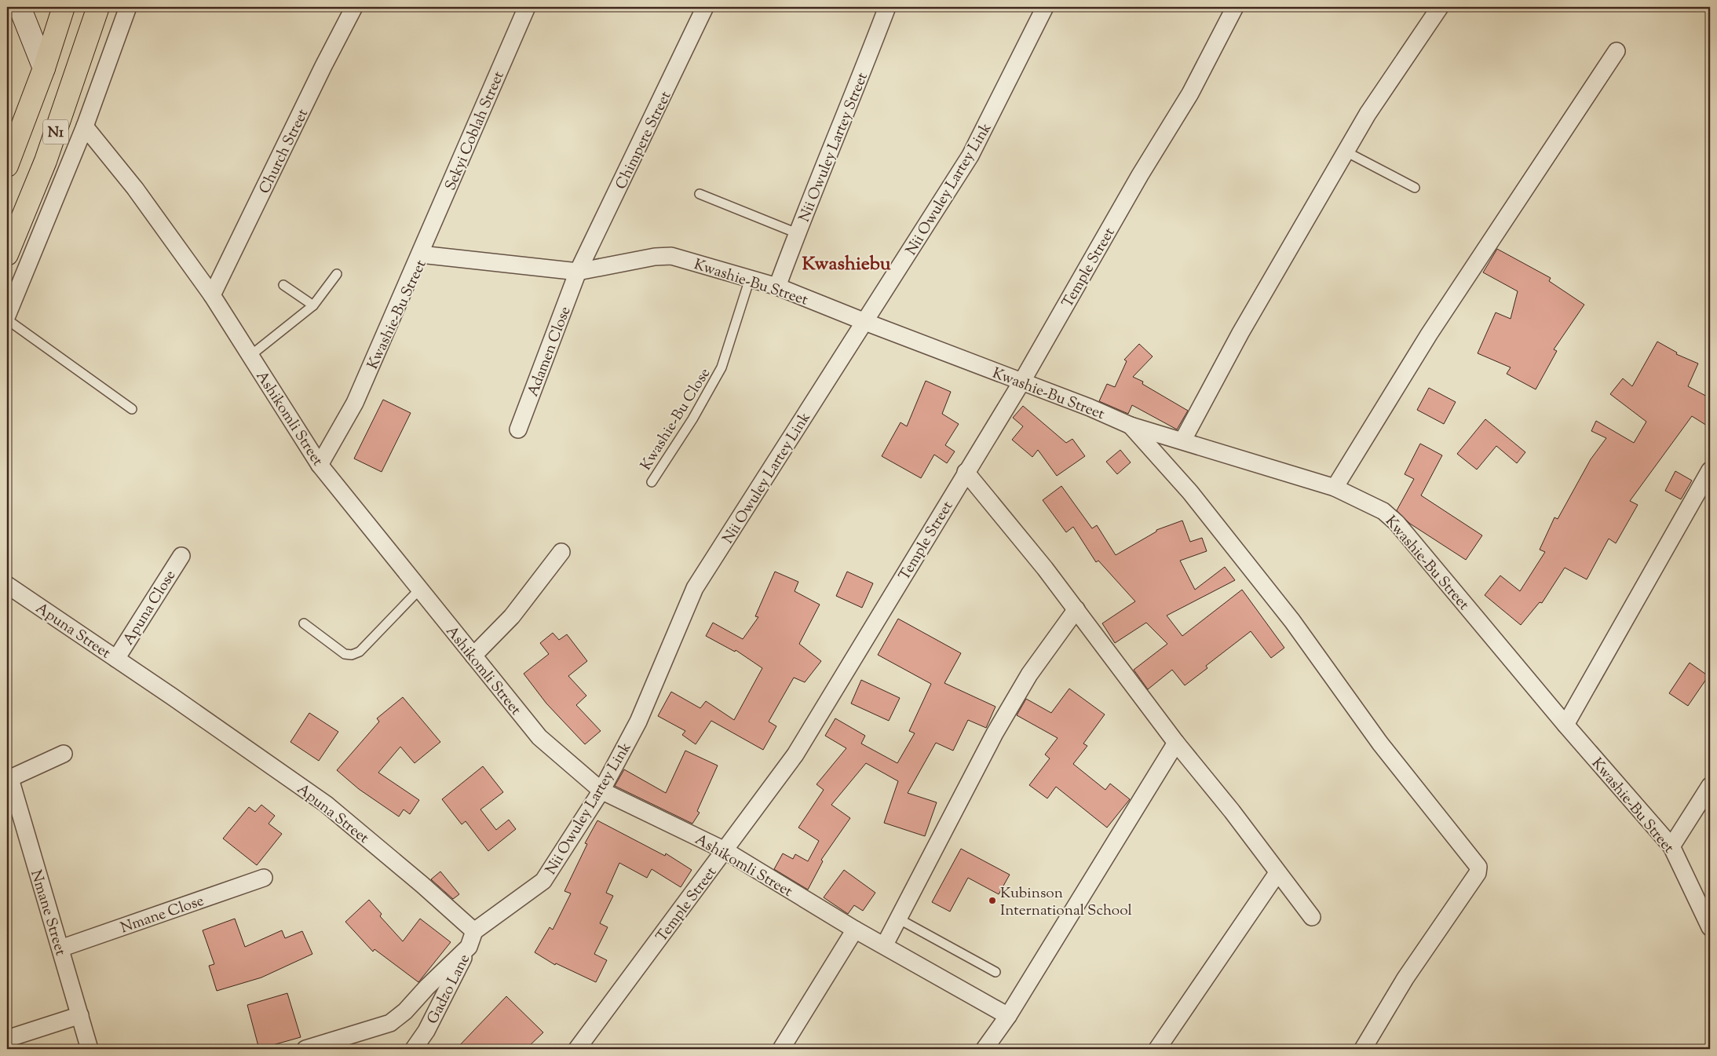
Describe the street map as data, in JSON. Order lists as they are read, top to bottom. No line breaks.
{"streets":{"highway":["N1"],"street":["Sekyi Coblah Street","Chimpere Street","Nii Owuley Lartey Street","Church Street","Nii Owuley Lartey Link","Temple Street","Kwashie-Bu Street","Adamen Close","Ashikomli Street","Apuna Close","Apuna Street","Nmane Street","Nmane Close","Gadzo Lane"],"lane":["Kwashie-Bu Close"]},"crossings":[["Sekyi Coblah Street","Kwashie-Bu Street"],["Chimpere Street","Kwashie-Bu Street"],["Chimpere Street","Adamen Close"],["Nii Owuley Lartey Street","Kwashie-Bu Street"],["Church Street","Ashikomli Street"],["Nii Owuley Lartey Link","Kwashie-Bu Street"],["Nii Owuley Lartey Link","Ashikomli Street"],["Nii Owuley Lartey Link","Apuna Street"],["Nii Owuley Lartey Link","Gadzo Lane"],["Temple Street","Kwashie-Bu Street"],["Temple Street","Ashikomli Street"],["Kwashie-Bu Street","Adamen Close"],["Kwashie-Bu Street","Ashikomli Street"],["Kwashie-Bu Street","Kwashie-Bu Close"],["Apuna Close","Apuna Street"],["Apuna Street","Gadzo Lane"],["Nmane Street","Nmane Close"]],"districts":["Kwashiebu"],"places":["Kubinson International School"]}
